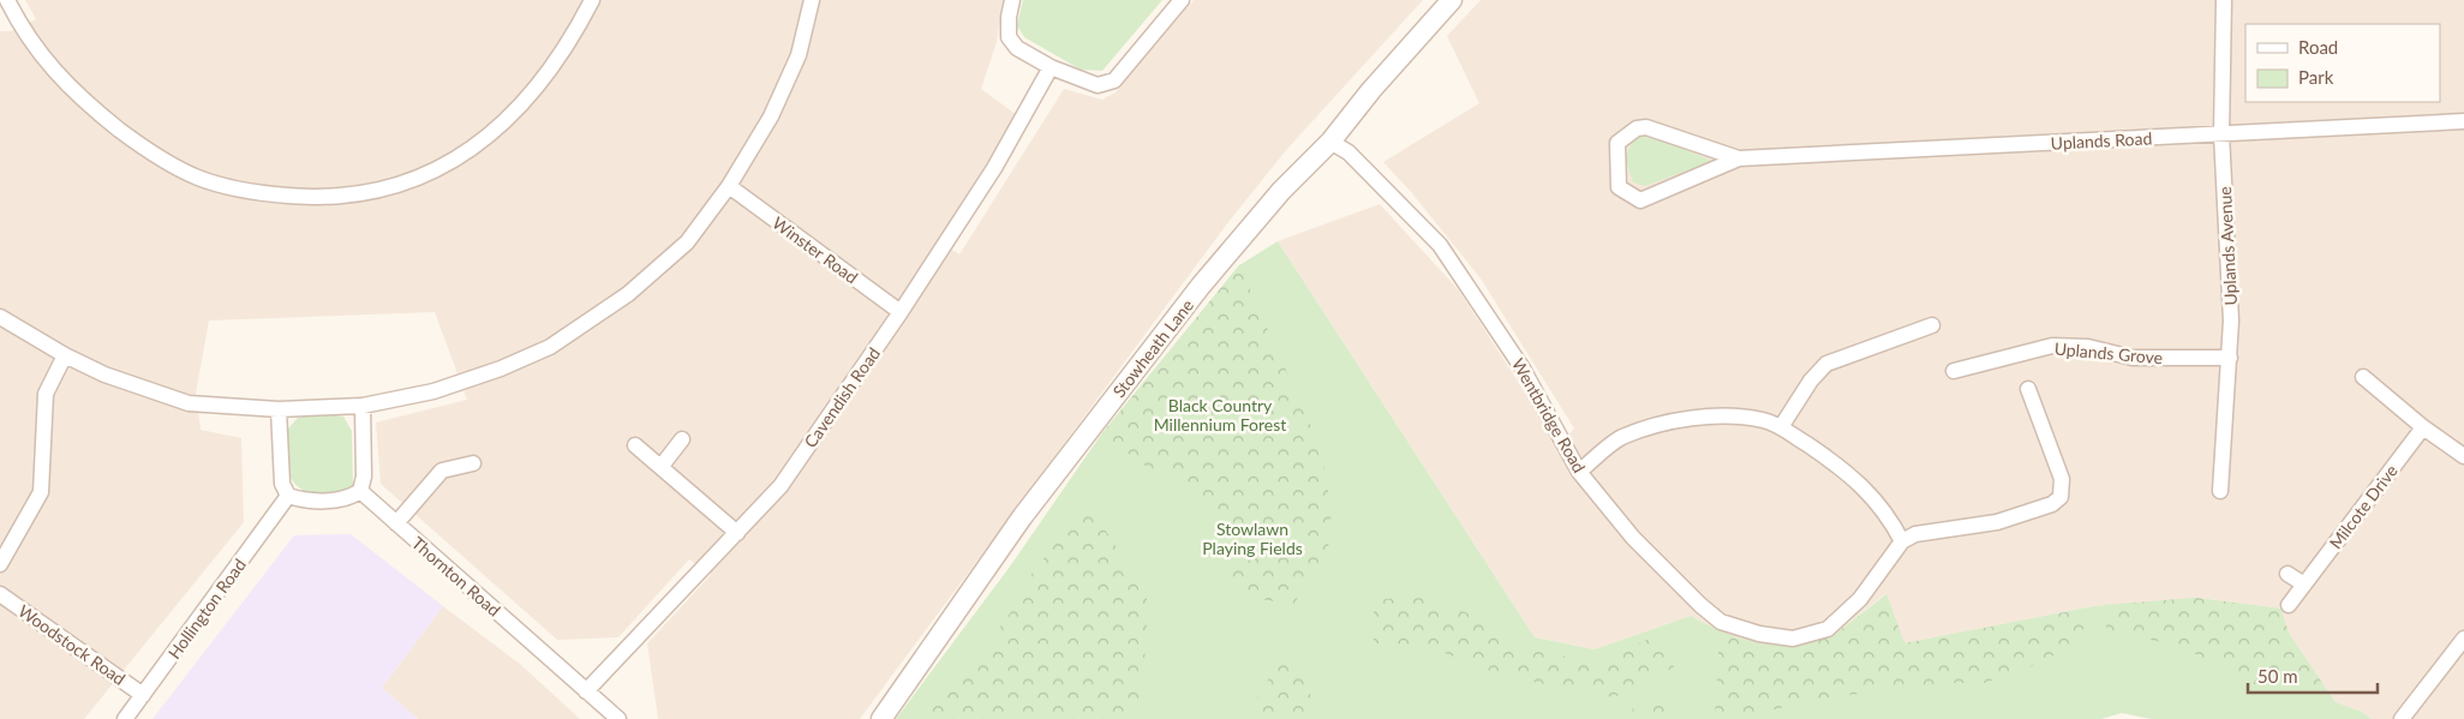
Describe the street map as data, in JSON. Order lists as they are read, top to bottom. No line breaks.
{"streets":{"street":["Uplands Road","Uplands Avenue","Winster Road","Stowheath Lane","Uplands Grove","Cavendish Road","Wentbridge Road","Milcote Drive","Thornton Road","Hollington Road","Woodstock Road"]},"crossings":[["Uplands Road","Uplands Avenue"],["Uplands Avenue","Uplands Grove"],["Winster Road","Cavendish Road"],["Stowheath Lane","Wentbridge Road"],["Cavendish Road","Thornton Road"],["Hollington Road","Woodstock Road"]],"parks":["Black Country Millennium Forest","Stowlawn Playing Fields"],"legend":["Road","Park"],"scale_bar":"50 m"}
